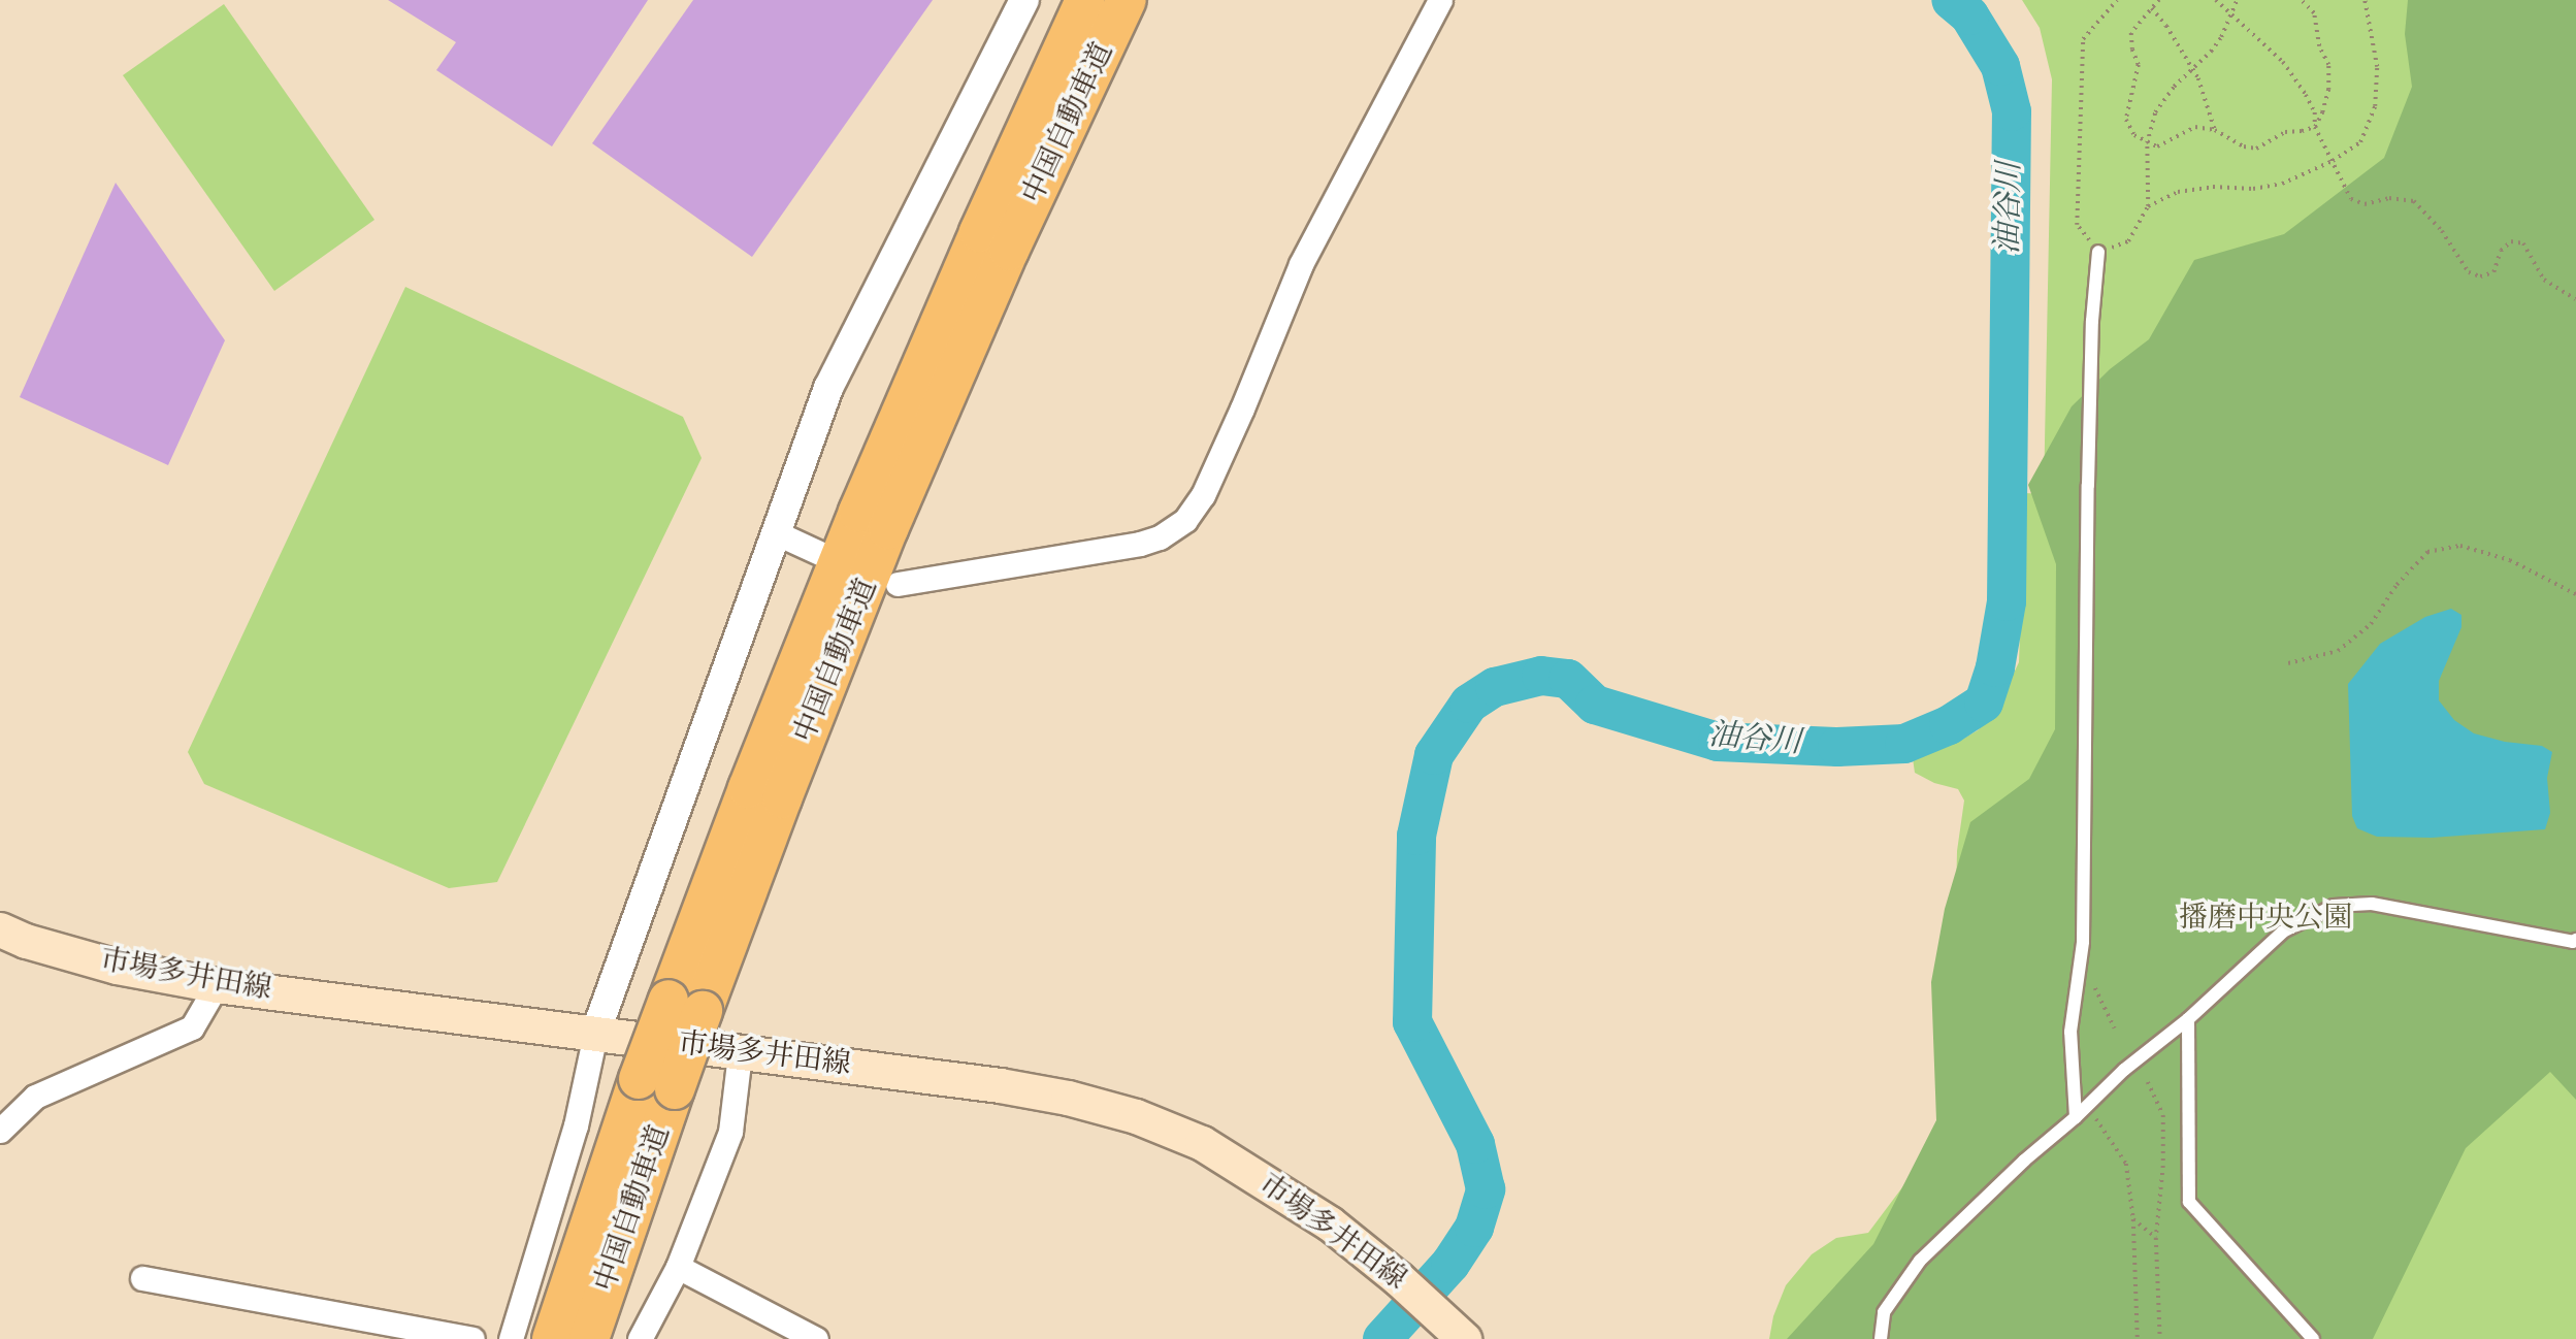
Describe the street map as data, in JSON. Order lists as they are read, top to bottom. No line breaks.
{"streets":{"highway":["中国自動車道"],"main road":["市場多井田線"]},"water":["油谷川"],"parks":["播磨中央公園"]}
